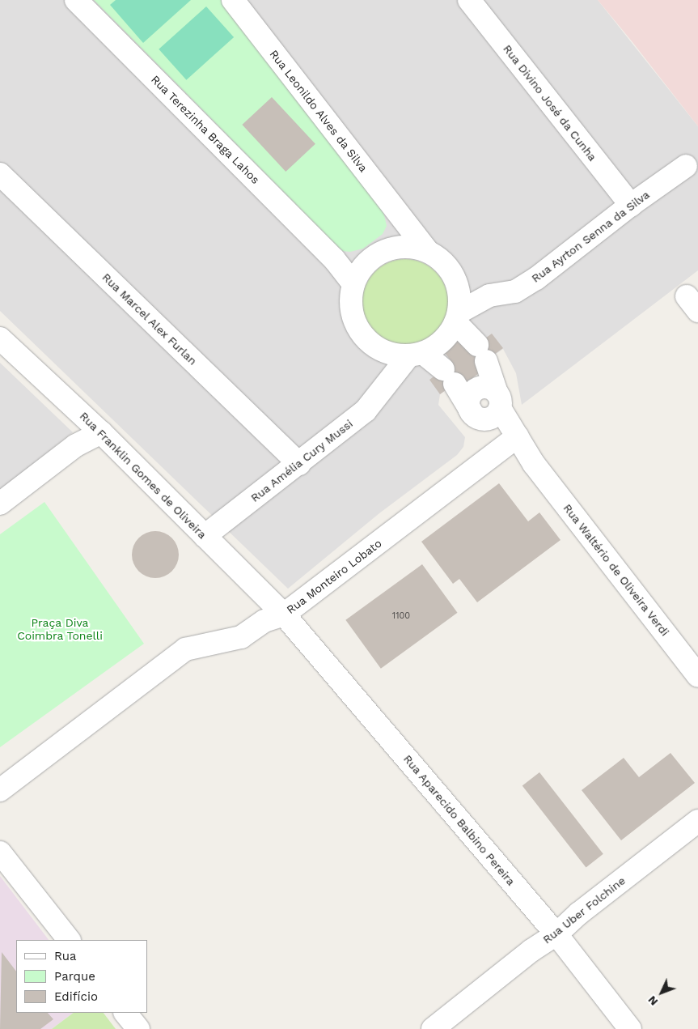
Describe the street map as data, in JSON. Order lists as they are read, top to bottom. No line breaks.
{"streets":{"street":["Rua Divino José da Cunha","Rua Leonildo Alves da Silva","Rua Terezinha Braga Lahos","Rua Ayrton Senna da Silva","Rua Marcel Alex Furlan","Rua Amélia Cury Mussi","Rua Franklin Gomes de Oliveira","Rua Waltério de Oliveira Verdi","Rua Monteiro Lobato","Rua Aparecido Balbino Pereira","Rua Uber Folchine"]},"crossings":[["Rua Divino José da Cunha","Rua Ayrton Senna da Silva"],["Rua Leonildo Alves da Silva","Rua Terezinha Braga Lahos"],["Rua Leonildo Alves da Silva","Rua Ayrton Senna da Silva"],["Rua Leonildo Alves da Silva","Rua Amélia Cury Mussi"],["Rua Leonildo Alves da Silva","Rua Waltério de Oliveira Verdi"],["Rua Terezinha Braga Lahos","Rua Ayrton Senna da Silva"],["Rua Terezinha Braga Lahos","Rua Amélia Cury Mussi"],["Rua Terezinha Braga Lahos","Rua Waltério de Oliveira Verdi"],["Rua Ayrton Senna da Silva","Rua Amélia Cury Mussi"],["Rua Ayrton Senna da Silva","Rua Waltério de Oliveira Verdi"],["Rua Marcel Alex Furlan","Rua Amélia Cury Mussi"],["Rua Amélia Cury Mussi","Rua Franklin Gomes de Oliveira"],["Rua Amélia Cury Mussi","Rua Waltério de Oliveira Verdi"],["Rua Franklin Gomes de Oliveira","Rua Monteiro Lobato"],["Rua Franklin Gomes de Oliveira","Rua Aparecido Balbino Pereira"],["Rua Waltério de Oliveira Verdi","Rua Monteiro Lobato"],["Rua Monteiro Lobato","Rua Aparecido Balbino Pereira"],["Rua Aparecido Balbino Pereira","Rua Uber Folchine"]],"parks":["Praça Diva Coimbra Tonelli"],"house_numbers":["1100"],"legend":["Rua","Parque","Edifício"],"north":"bottom left"}
